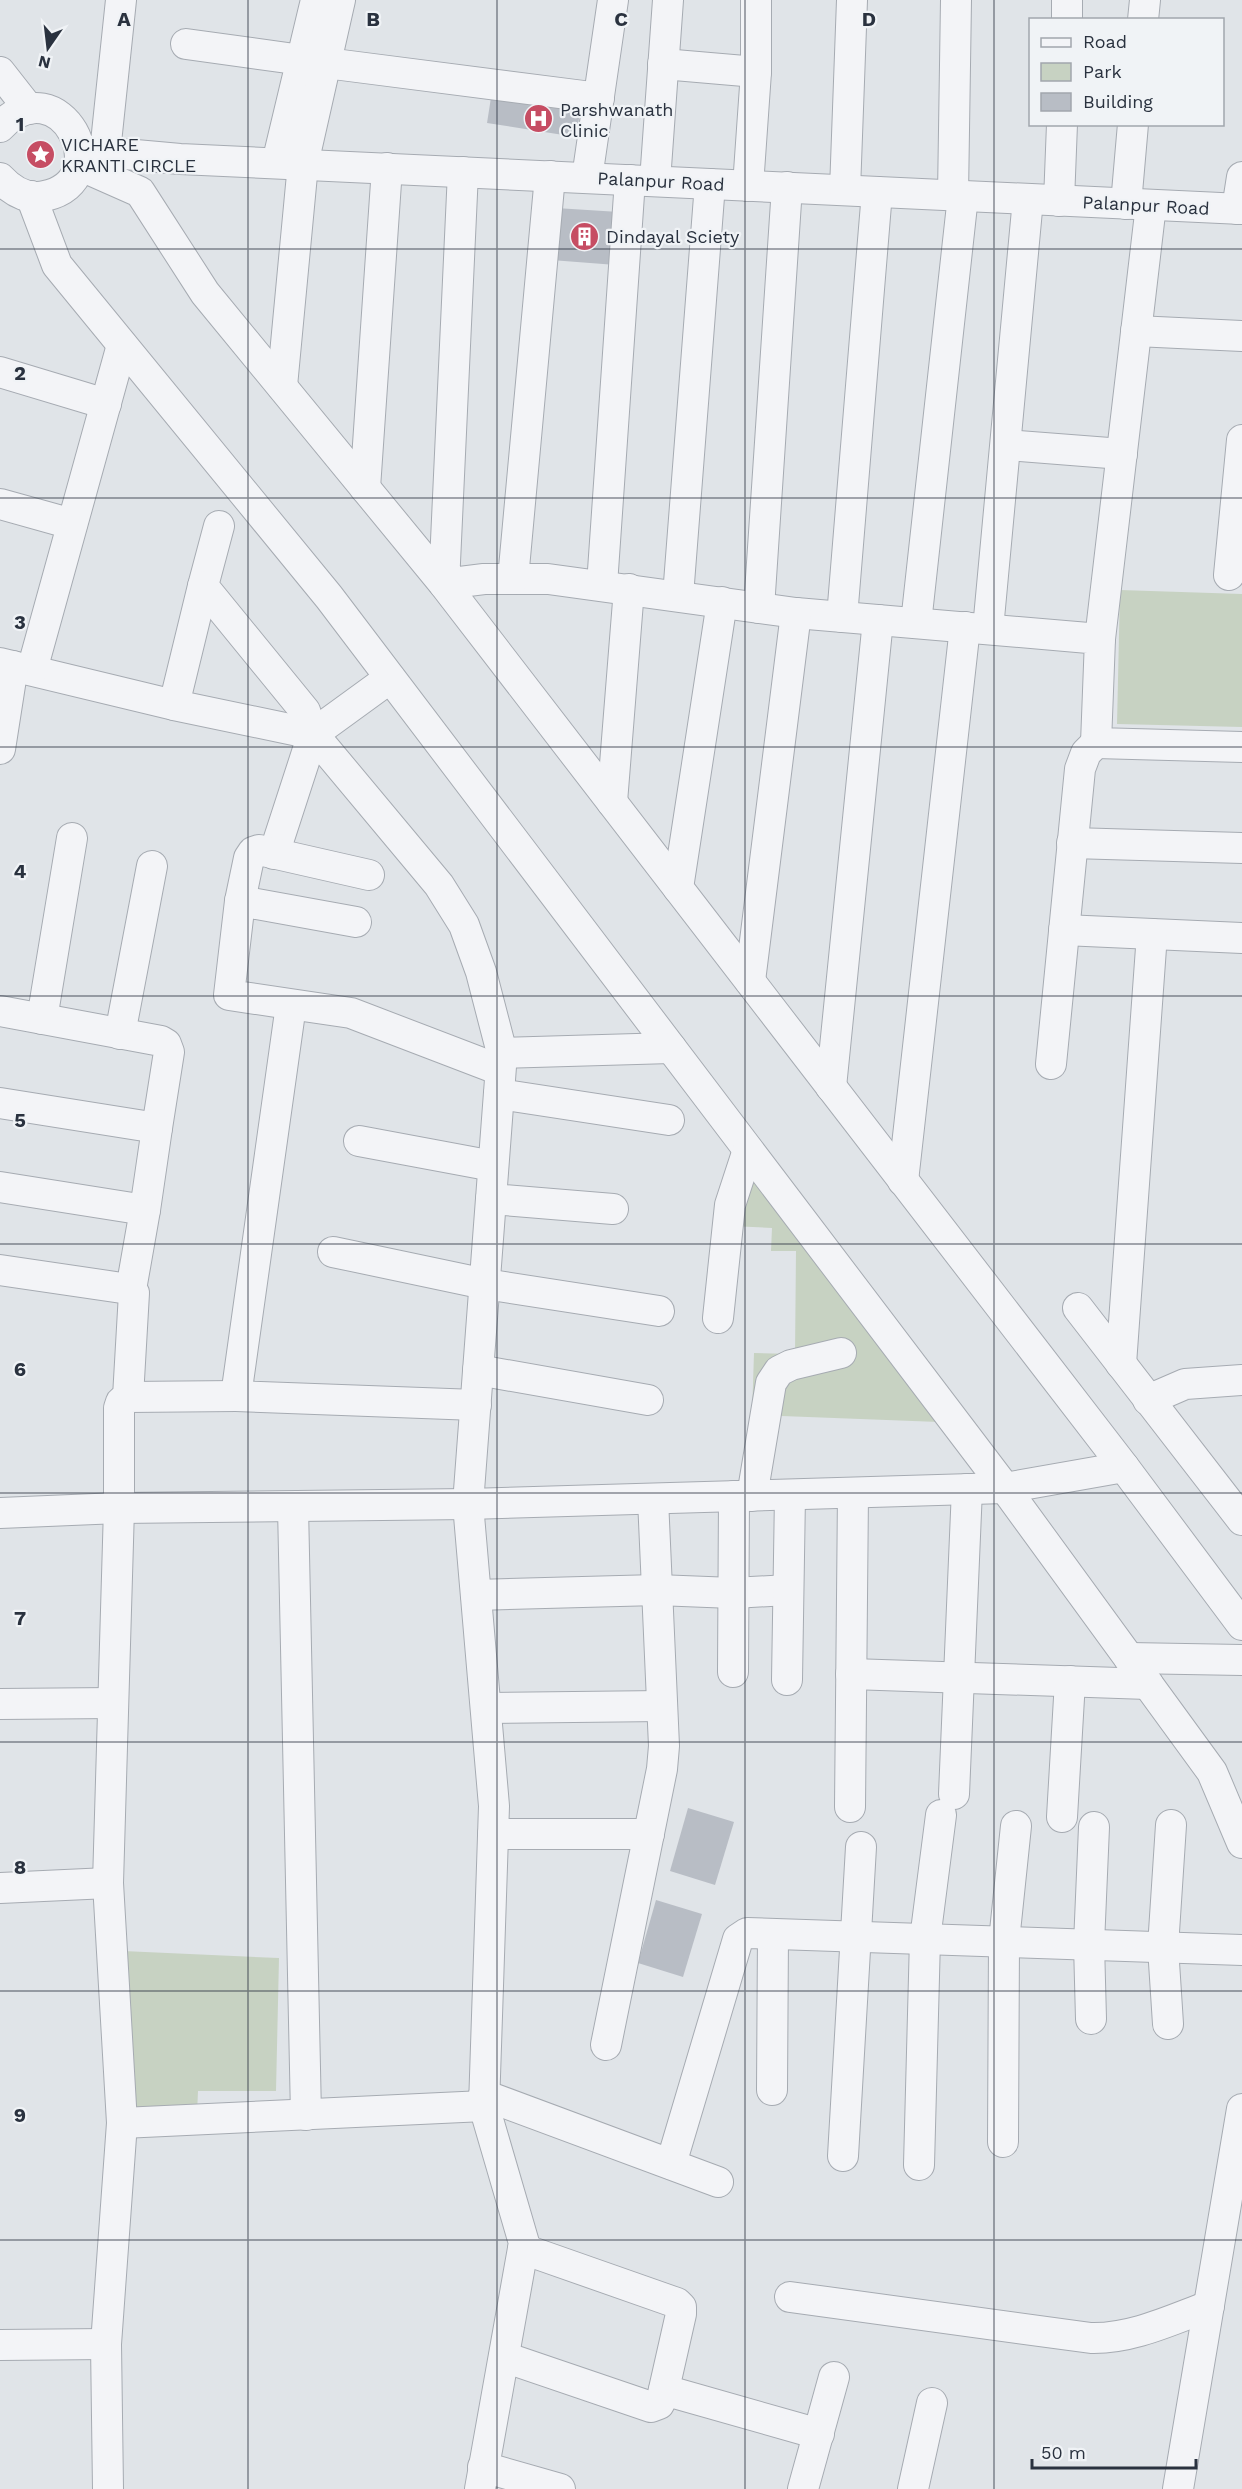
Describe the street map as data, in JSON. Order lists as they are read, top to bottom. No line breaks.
{"streets":{"street":["Palanpur Road"]},"places":{"hospital":["Parshwanath Clinic"],"place":["VICHARE KRANTI CIRCLE"],"building":["Dindayal Sciety"]},"legend":["Road","Park","Building"],"scale_bar":"50 m","north":"bottom","grid":{"columns":["A","B","C","D"],"rows":["1","2","3","4","5","6","7","8","9"]}}
